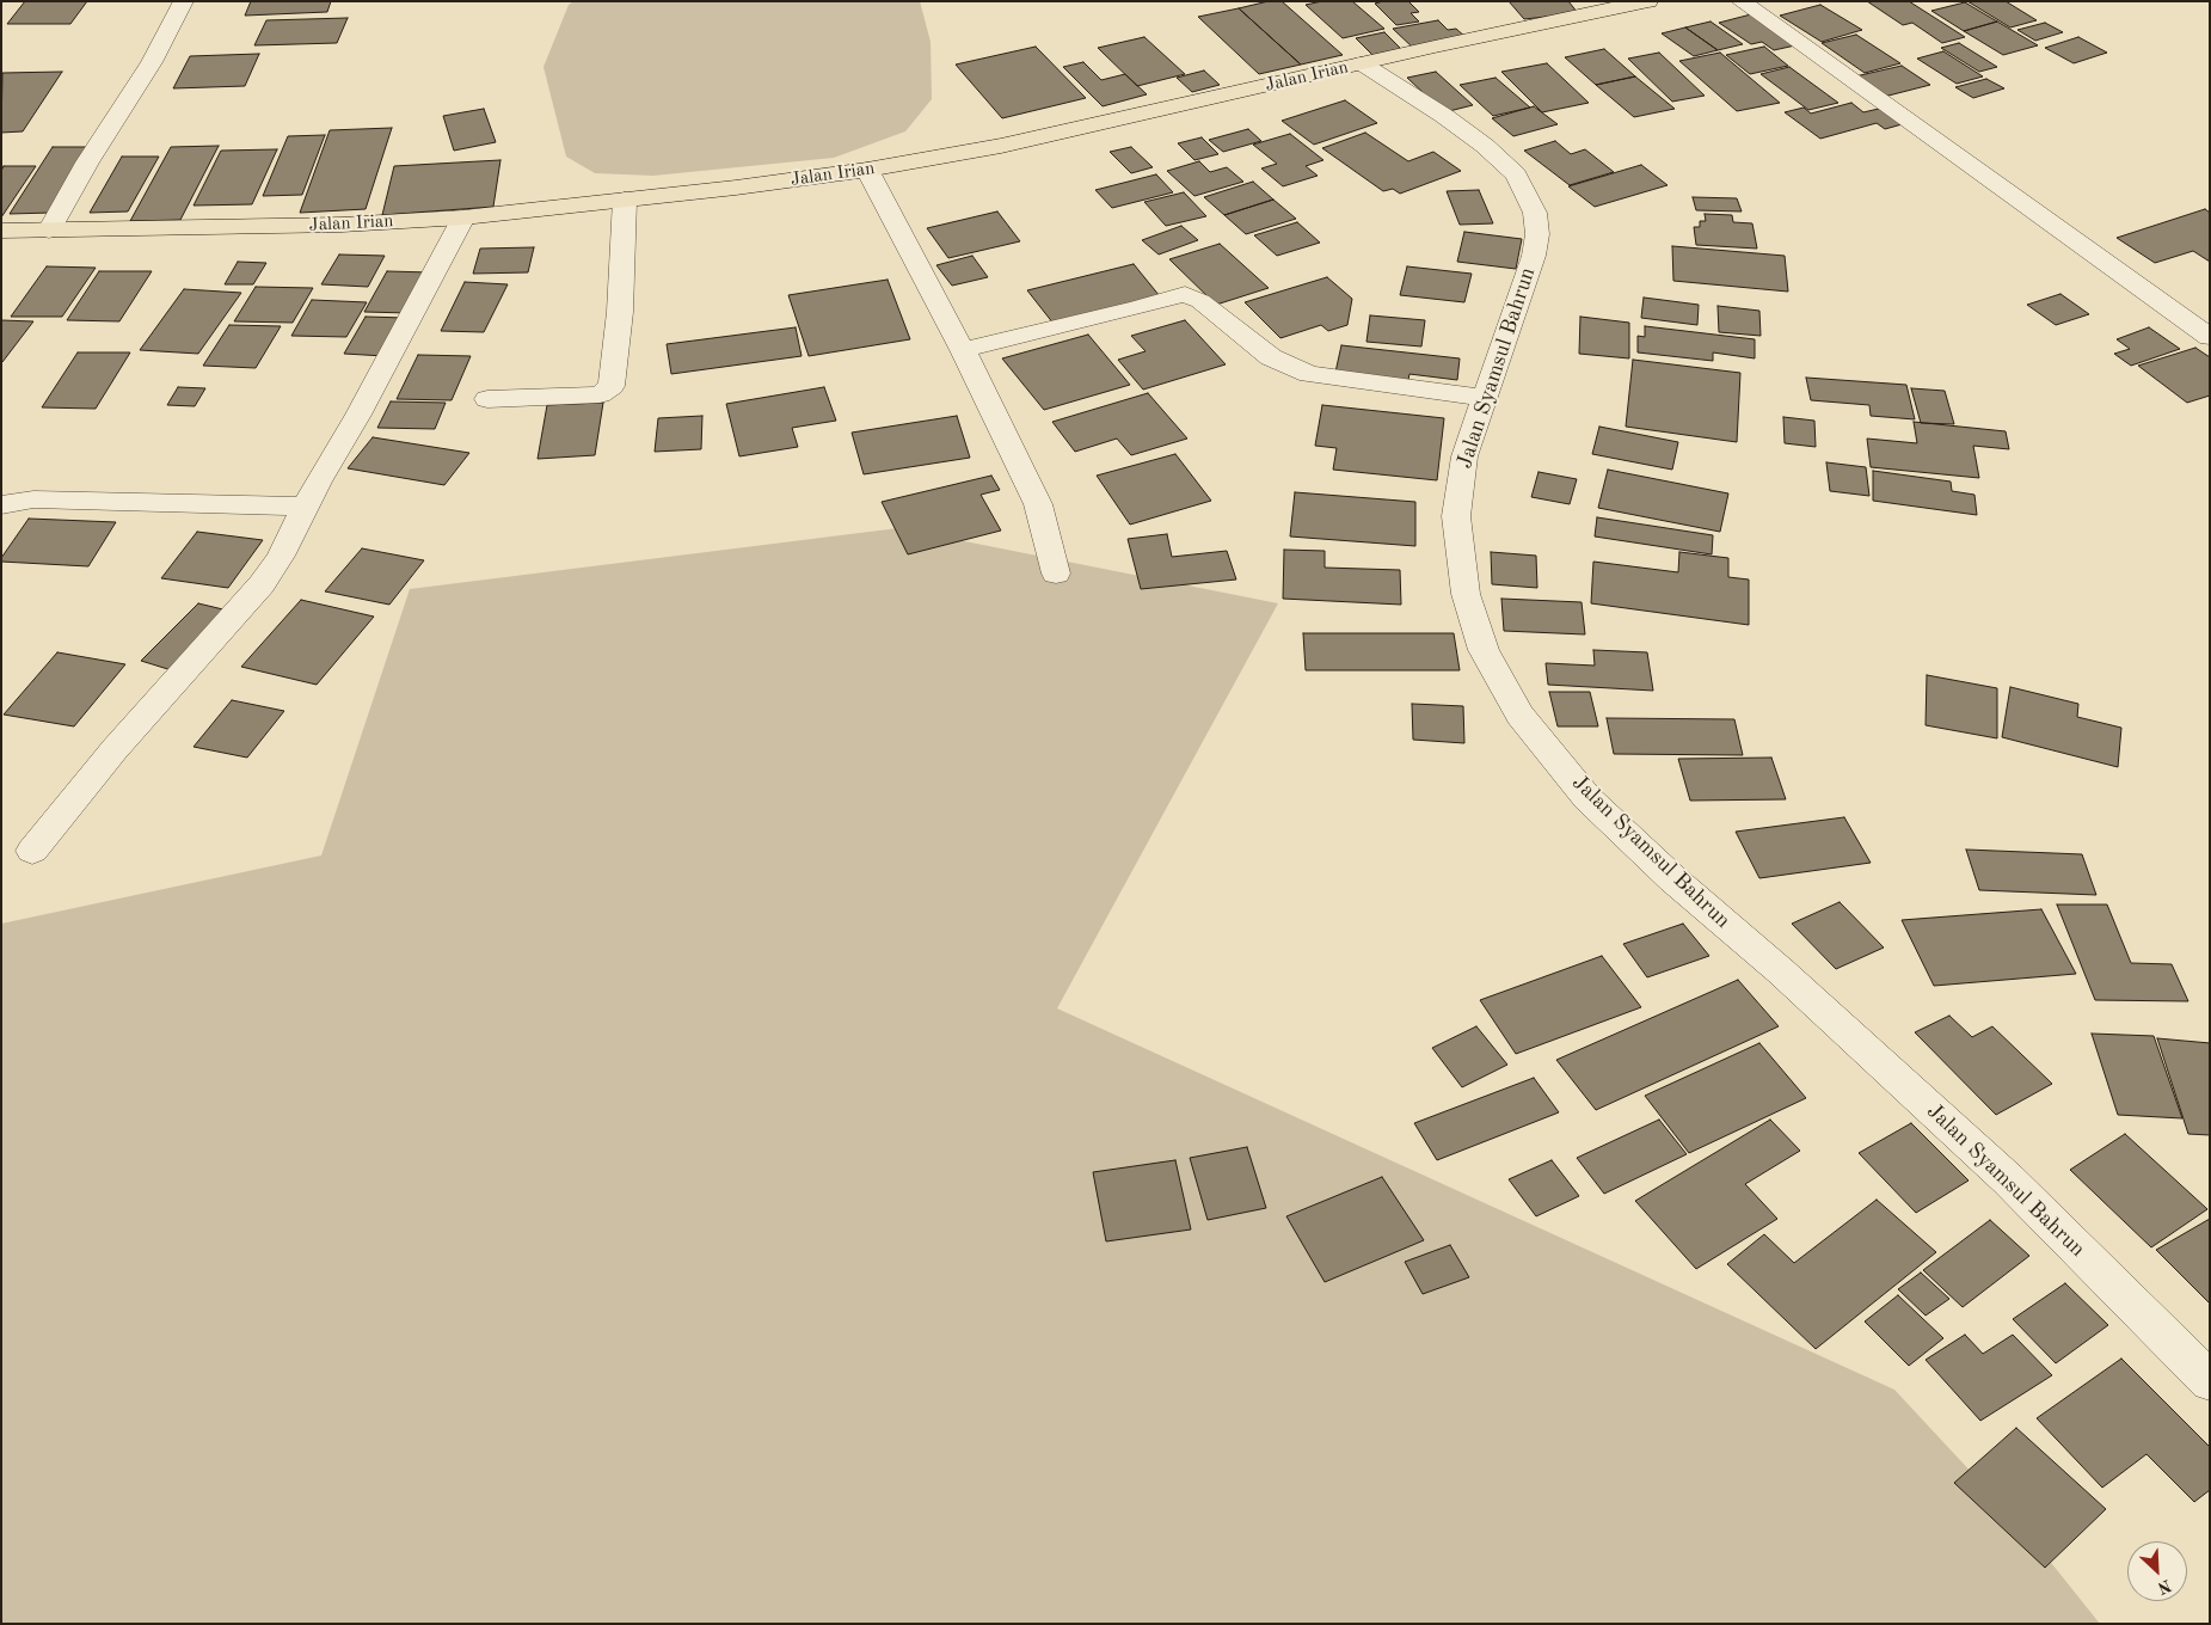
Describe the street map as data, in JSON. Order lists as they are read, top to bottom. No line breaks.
{"streets":{"main road":["Jalan Irian"],"street":["Jalan Syamsul Bahrun"]},"crossings":[["Jalan Irian","Jalan Syamsul Bahrun"]],"north":"bottom right"}
